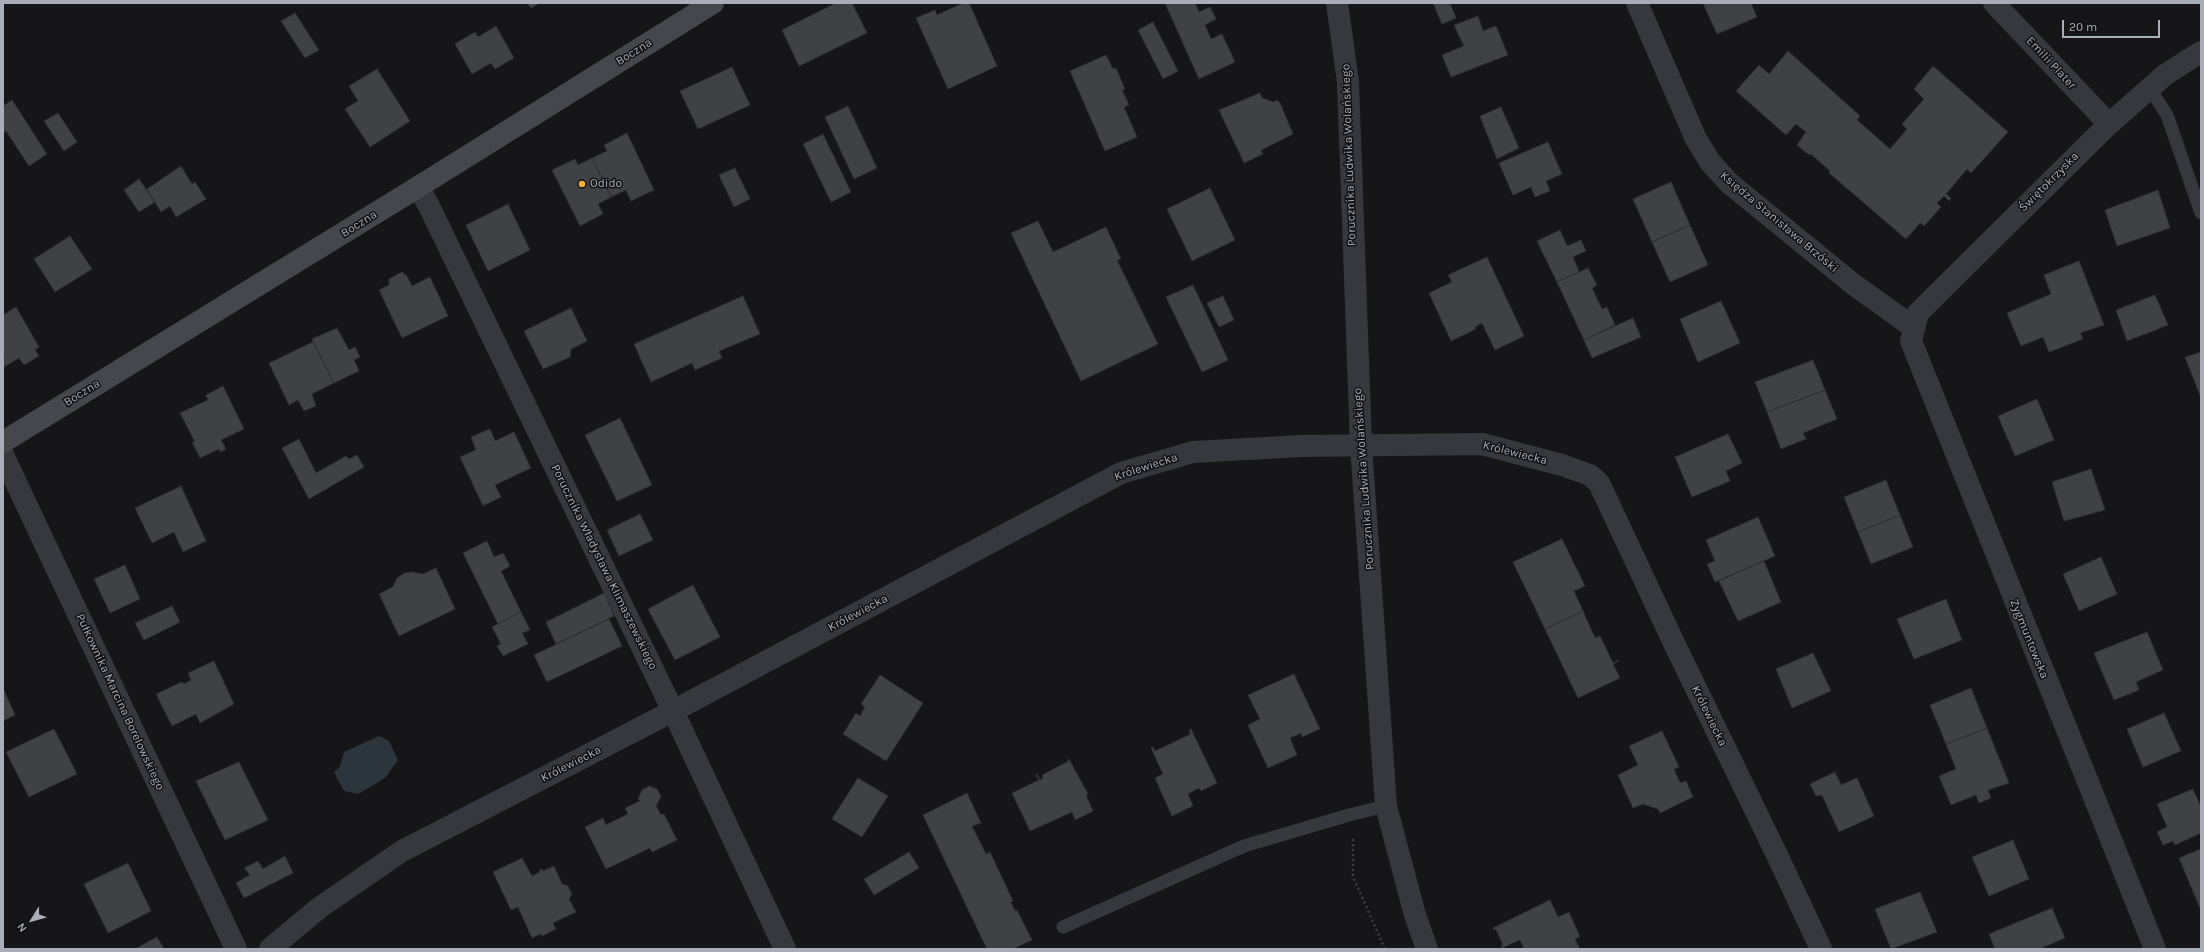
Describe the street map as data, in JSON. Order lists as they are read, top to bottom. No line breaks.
{"streets":{"street":["Boczna","Emilii Plater","Porucznika Ludwika Wolańskiego","Świętokrzyska","Księdza Stanisława Brzóski","Królewiecka","Porucznika Władysława Klimaszewskiego","Zygmuntowska","Pułkownika Marcina Borelowskiego"]},"crossings":[["Boczna","Porucznika Władysława Klimaszewskiego"],["Emilii Plater","Świętokrzyska"],["Porucznika Ludwika Wolańskiego","Królewiecka"],["Świętokrzyska","Księdza Stanisława Brzóski"],["Świętokrzyska","Zygmuntowska"],["Księdza Stanisława Brzóski","Zygmuntowska"],["Królewiecka","Porucznika Władysława Klimaszewskiego"]],"places":["Odido"],"scale_bar":"20 m","north":"bottom left"}
